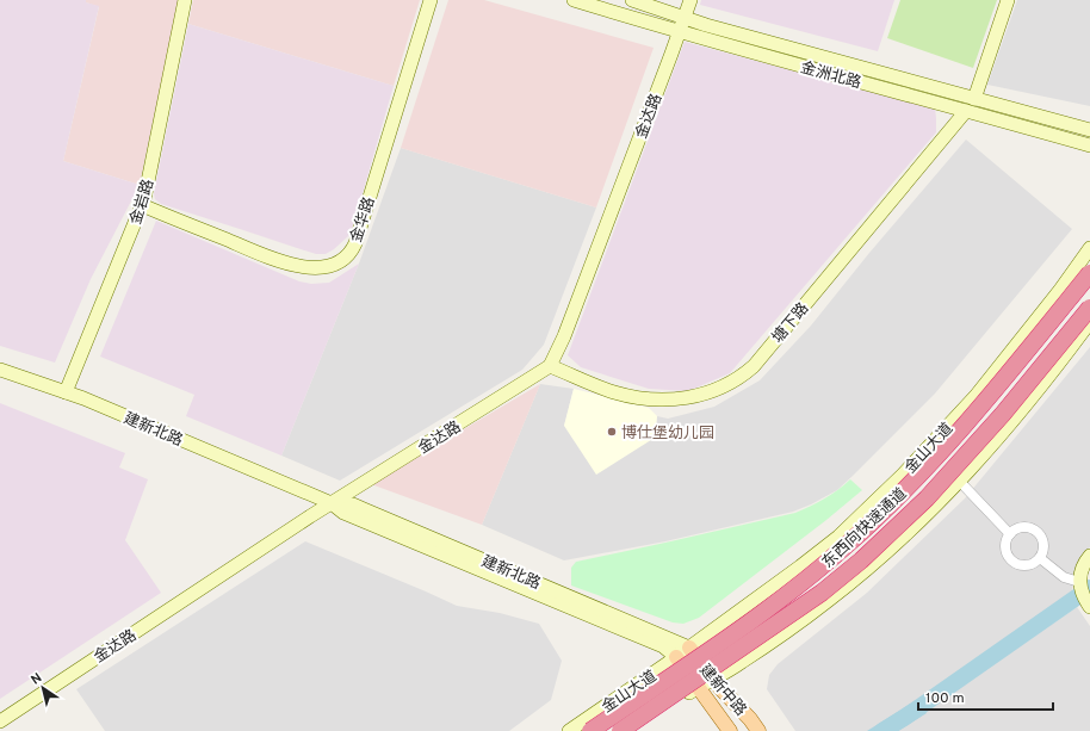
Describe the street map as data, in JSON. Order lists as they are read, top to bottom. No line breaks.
{"streets":{"highway":["东西向快速通道"],"main road":["金洲北路","金达路","金岩路","金华路","塘下路","建新北路","金山大道","建新中路"]},"crossings":[["金洲北路","金达路"],["金洲北路","塘下路"],["金达路","塘下路"],["金达路","建新北路"],["金岩路","金华路"],["金岩路","建新北路"],["建新北路","金山大道"],["建新北路","建新中路"],["金山大道","建新中路"]],"places":["博仕堡幼儿园"],"scale_bar":"100 m","north":"top left"}
